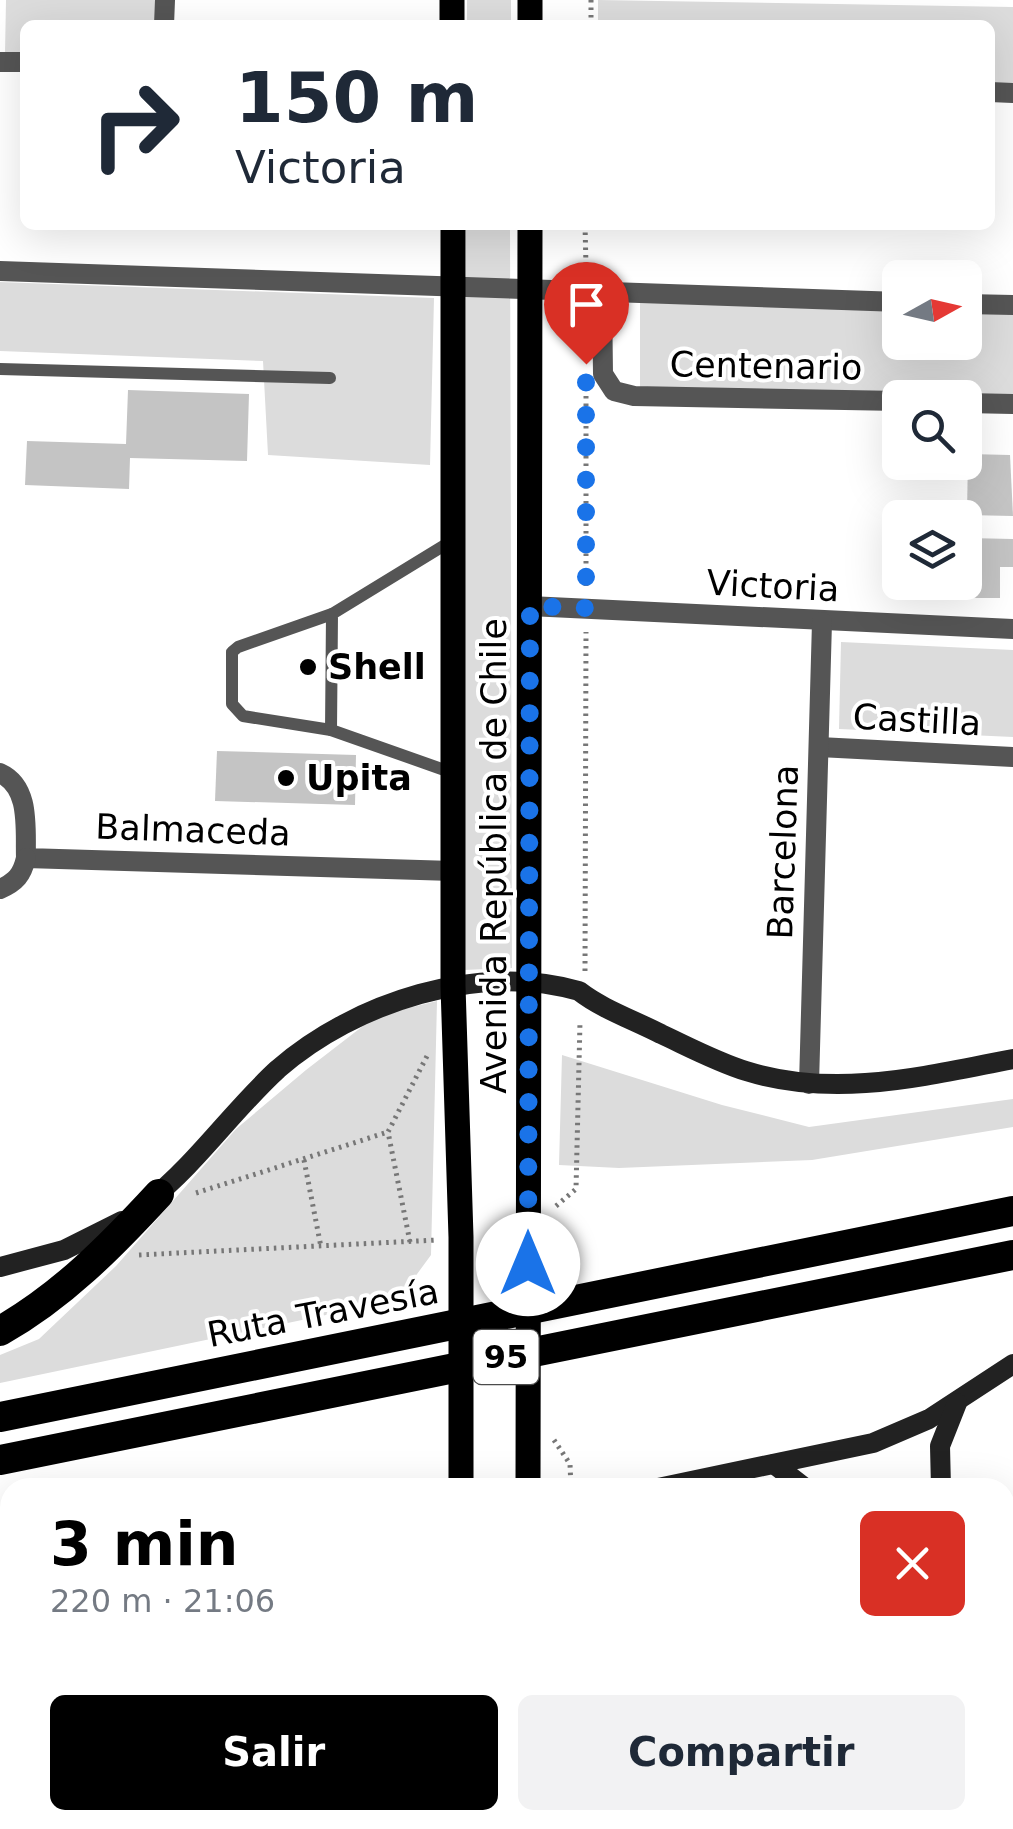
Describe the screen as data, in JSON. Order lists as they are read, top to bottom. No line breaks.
{"streets":{"highway":["Ruta Travesía","95"],"main road":["Avenida República de Chile"],"street":["Centenario","Victoria","Castilla","Balmaceda","Barcelona"]},"crossings":[["Centenario","Avenida República de Chile"],["Victoria","Barcelona"],["Victoria","Avenida República de Chile"],["Castilla","Barcelona"],["Balmaceda","Avenida República de Chile"]],"places":["Shell","Upita"],"north":"right","page":{"turn":["150 m","Victoria"],"heading":["3 min","220 m · 21:06"],"buttons":["Salir","Compartir"]}}
